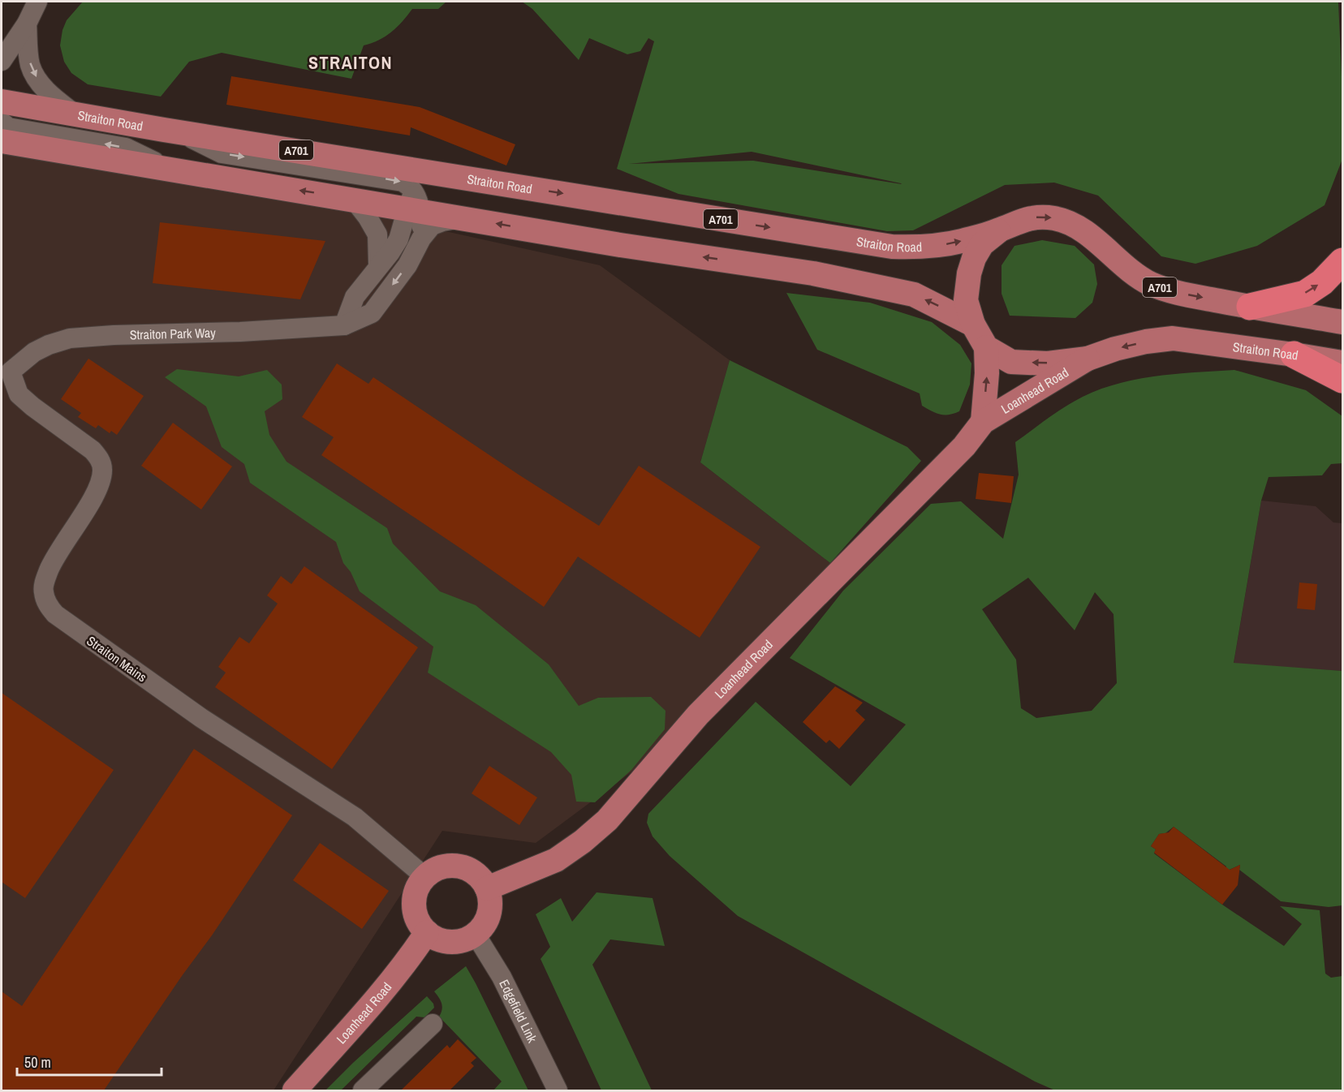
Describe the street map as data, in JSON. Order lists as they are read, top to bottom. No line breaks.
{"streets":{"main road":["Straiton Road","A701","Loanhead Road"],"street":["Straiton Park Way","Straiton Mains","Edgefield Link"]},"crossings":[["Straiton Road","Loanhead Road"],["Straiton Park Way","Straiton Mains"],["Loanhead Road","Straiton Mains"],["Loanhead Road","Edgefield Link"],["Straiton Mains","Edgefield Link"]],"districts":["STRAITON"],"scale_bar":"50 m"}
